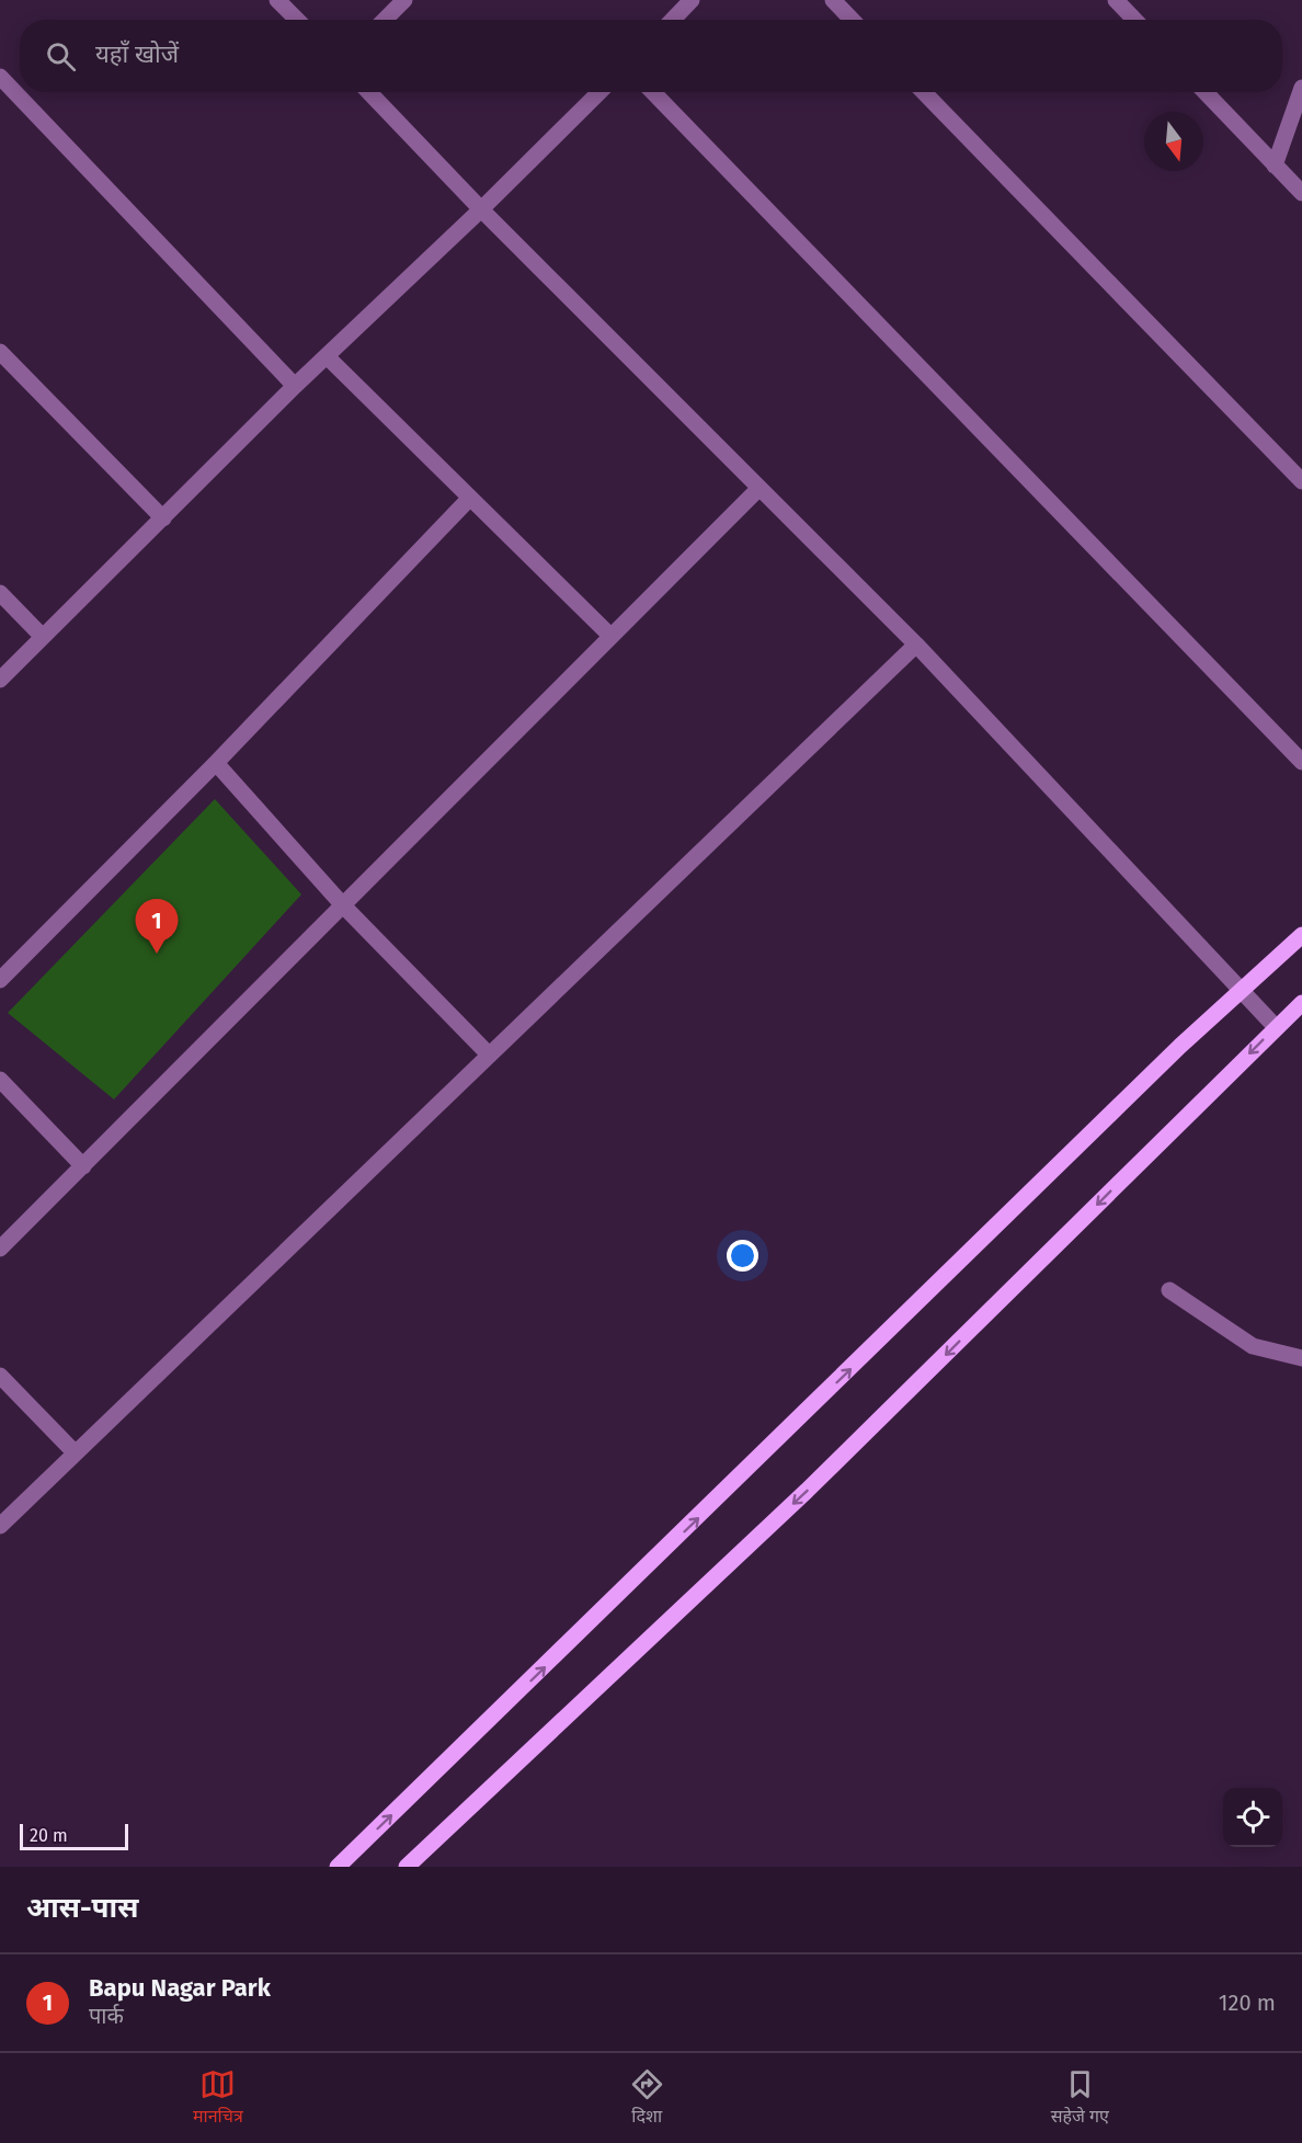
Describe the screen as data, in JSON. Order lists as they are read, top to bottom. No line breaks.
{"scale_bar":"20 m","north":"bottom","page":{"search":"यहाँ खोजें","pins":"1","scale":"20 m","heading":"आस-पास","list":[{"mark":"1","name":"Bapu Nagar Park","note":"पार्क","value":"120 m"}],"nav":["मानचित्र","दिशा","सहेजे गए"]}}
